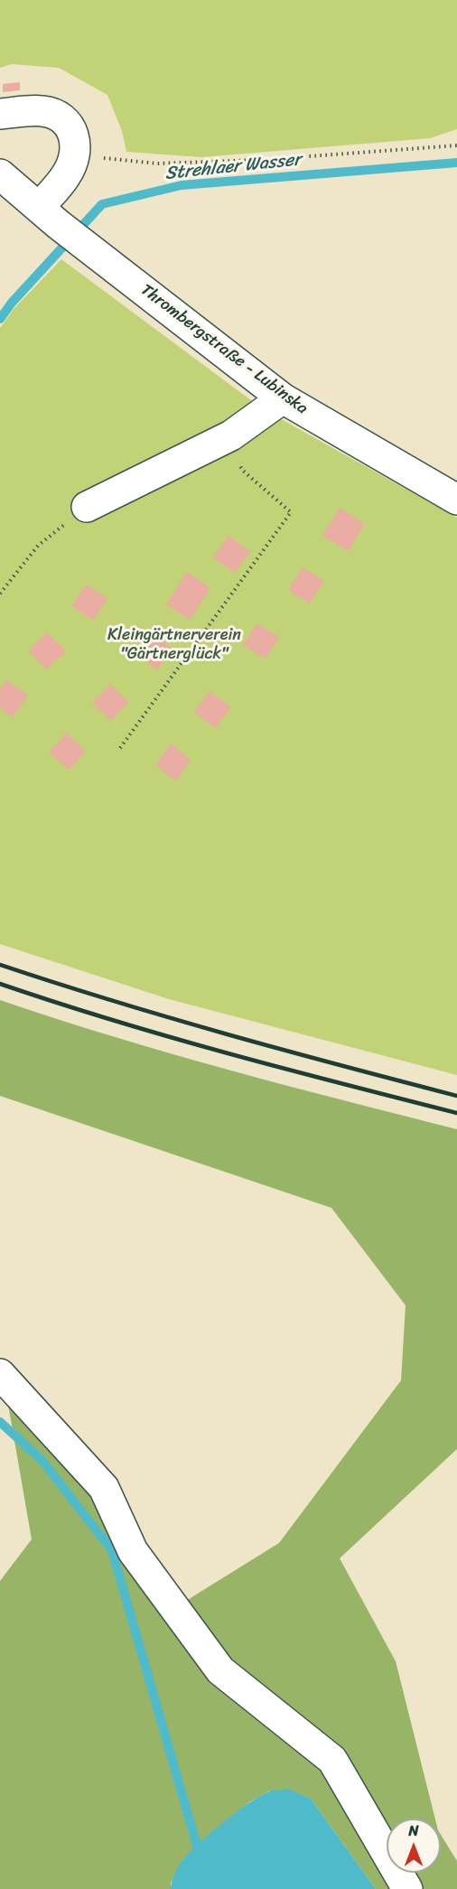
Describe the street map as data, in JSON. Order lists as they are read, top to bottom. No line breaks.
{"streets":{"street":["Thrombergstraße - Lubinska"]},"water":["Strehlaer Wasser"],"parks":["Kleingärtnerverein \"Gärtnerglück\""],"north":"top"}
